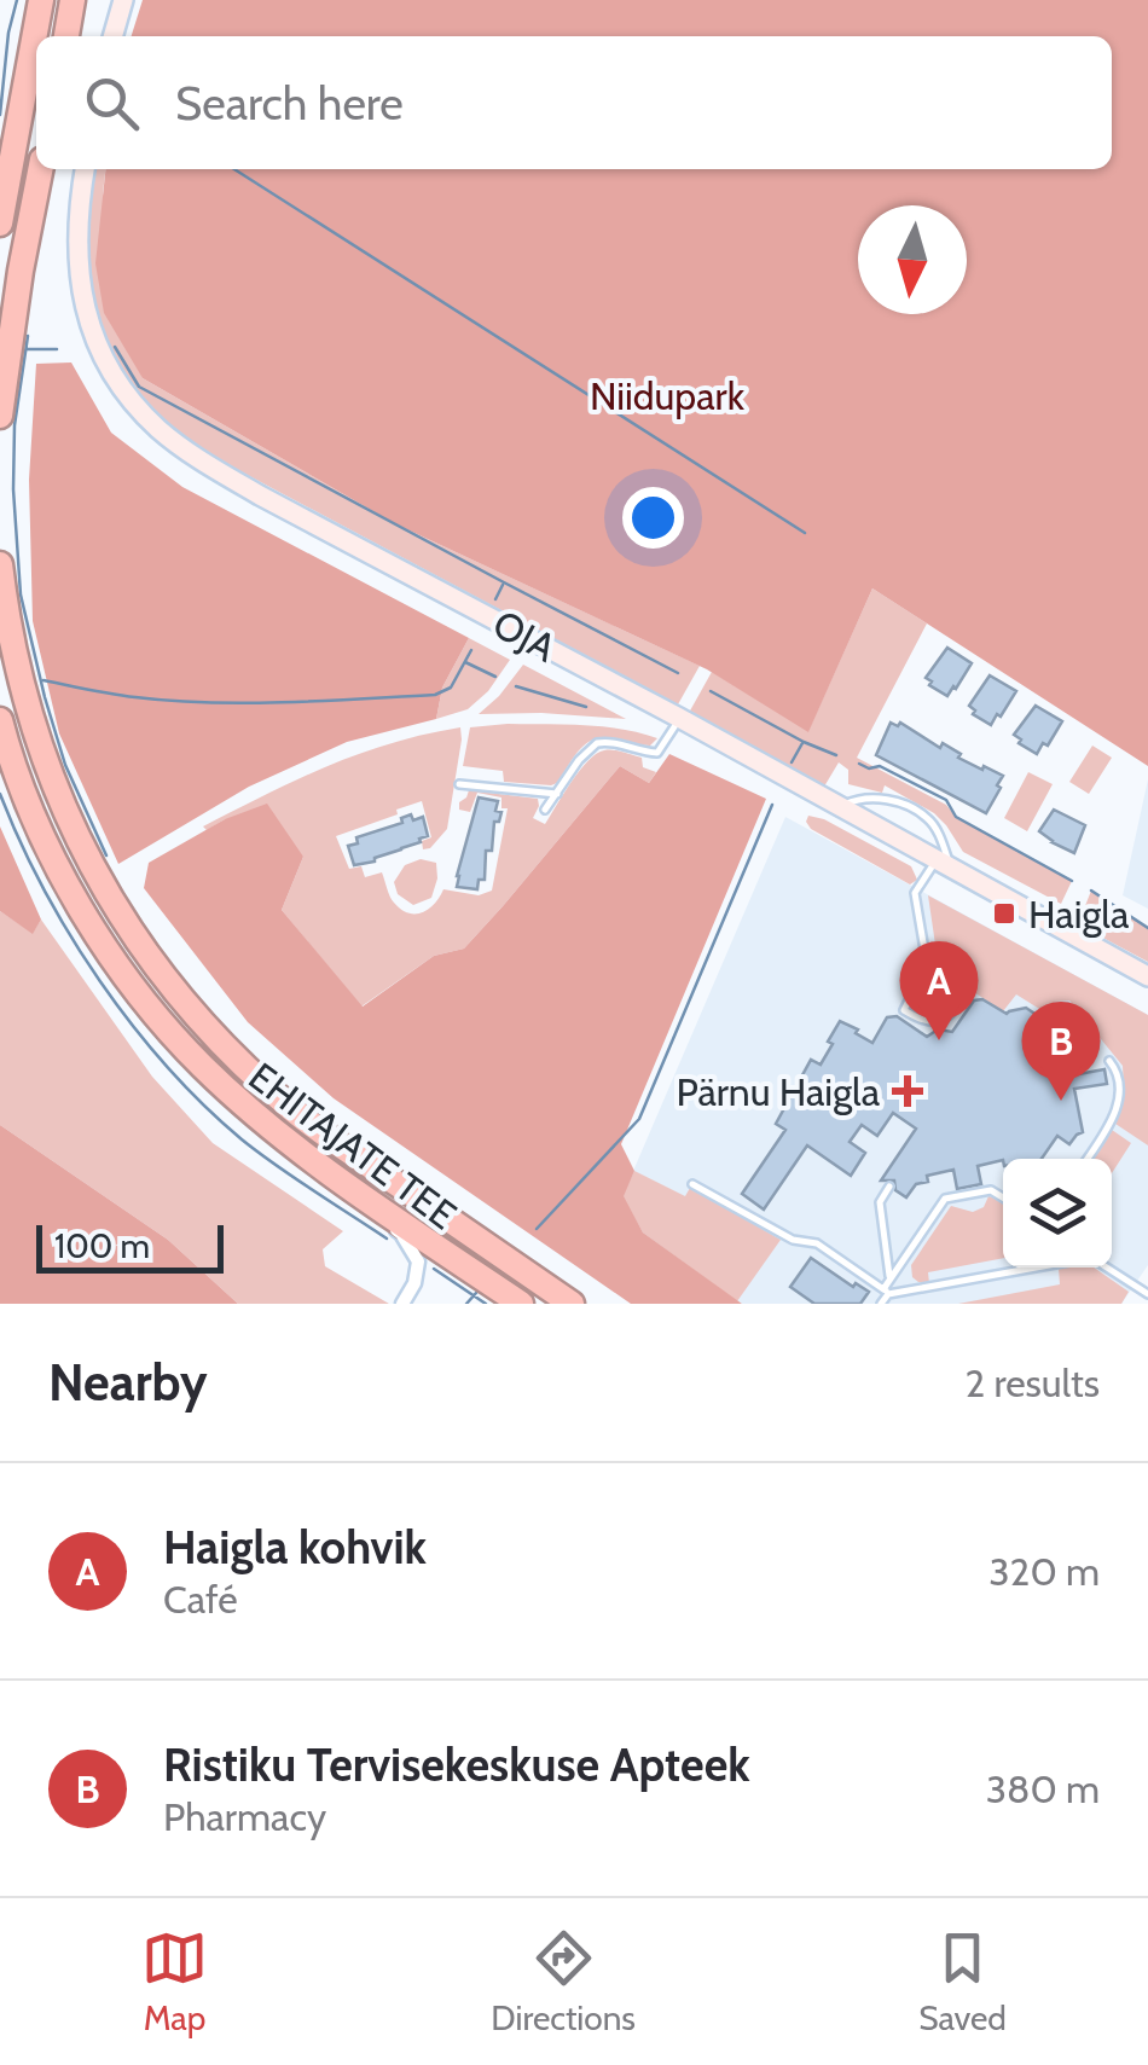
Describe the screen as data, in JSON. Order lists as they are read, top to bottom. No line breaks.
{"streets":{"highway":["EHITAJATE TEE"],"street":["OJA"]},"parks":["Niidupark"],"places":{"transit":["Haigla"],"health":["Pärnu Haigla"]},"scale_bar":"100 m","north":"bottom","page":{"search":"Search here","pins":["A","B"],"scale":"100 m","heading":["Nearby","2 results"],"list":[{"mark":"A","name":"Haigla kohvik","note":"Café","value":"320 m"},{"mark":"B","name":"Ristiku Tervisekeskuse Apteek","note":"Pharmacy","value":"380 m"}],"nav":["Map","Directions","Saved"]}}
